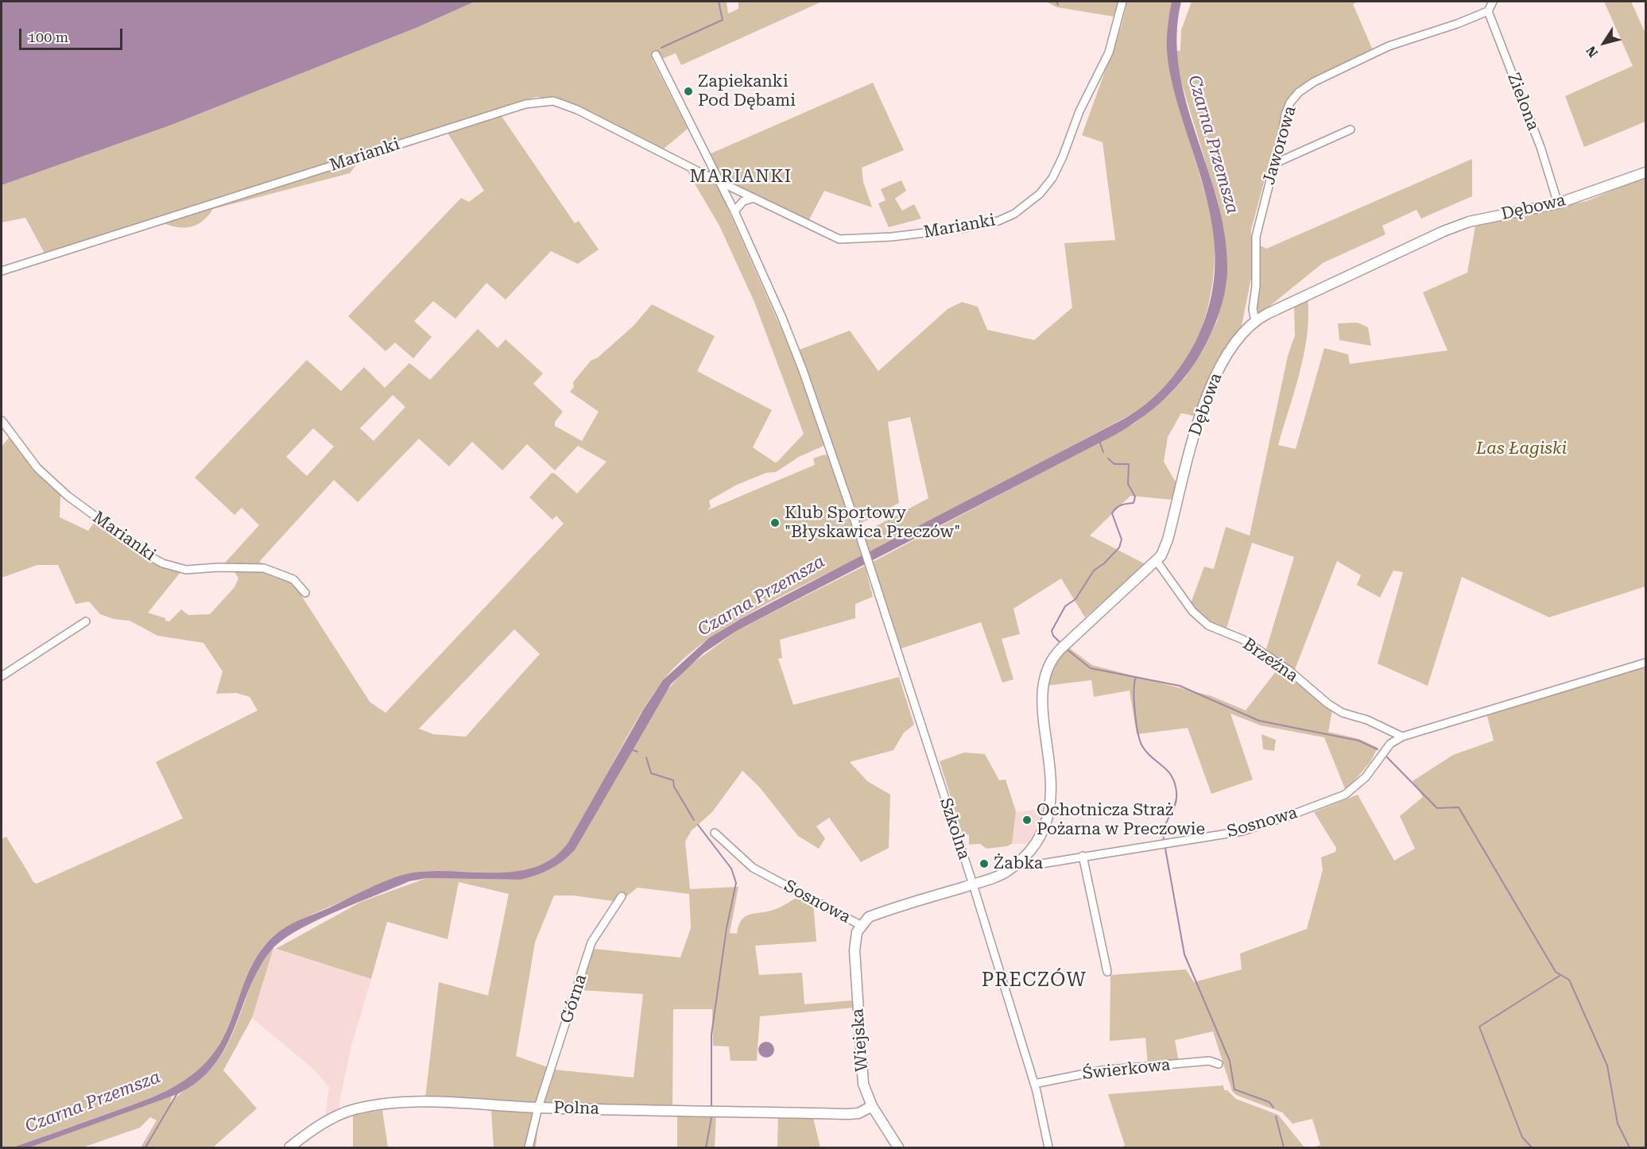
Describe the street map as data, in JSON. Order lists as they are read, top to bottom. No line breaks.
{"streets":{"street":["Zielona","Jaworowa","Marianki","Dębowa","Brzeźna","Sosnowa","Szkolna","Górna","Wiejska","Świerkowa","Polna"]},"crossings":[["Zielona","Jaworowa"],["Zielona","Dębowa"],["Jaworowa","Dębowa"],["Dębowa","Brzeźna"],["Dębowa","Sosnowa"],["Brzeźna","Sosnowa"],["Sosnowa","Szkolna"],["Sosnowa","Wiejska"],["Szkolna","Świerkowa"],["Górna","Polna"],["Wiejska","Polna"]],"districts":["MARIANKI","PRECZÓW"],"water":["Czarna Przemsza"],"parks":["Las Łagiski"],"places":["Zapiekanki Pod Dębami","Klub Sportowy \"Błyskawica Preczów\"","Ochotnicza Straż Pożarna w Preczowie","Żabka"],"scale_bar":"100 m","north":"bottom left"}
